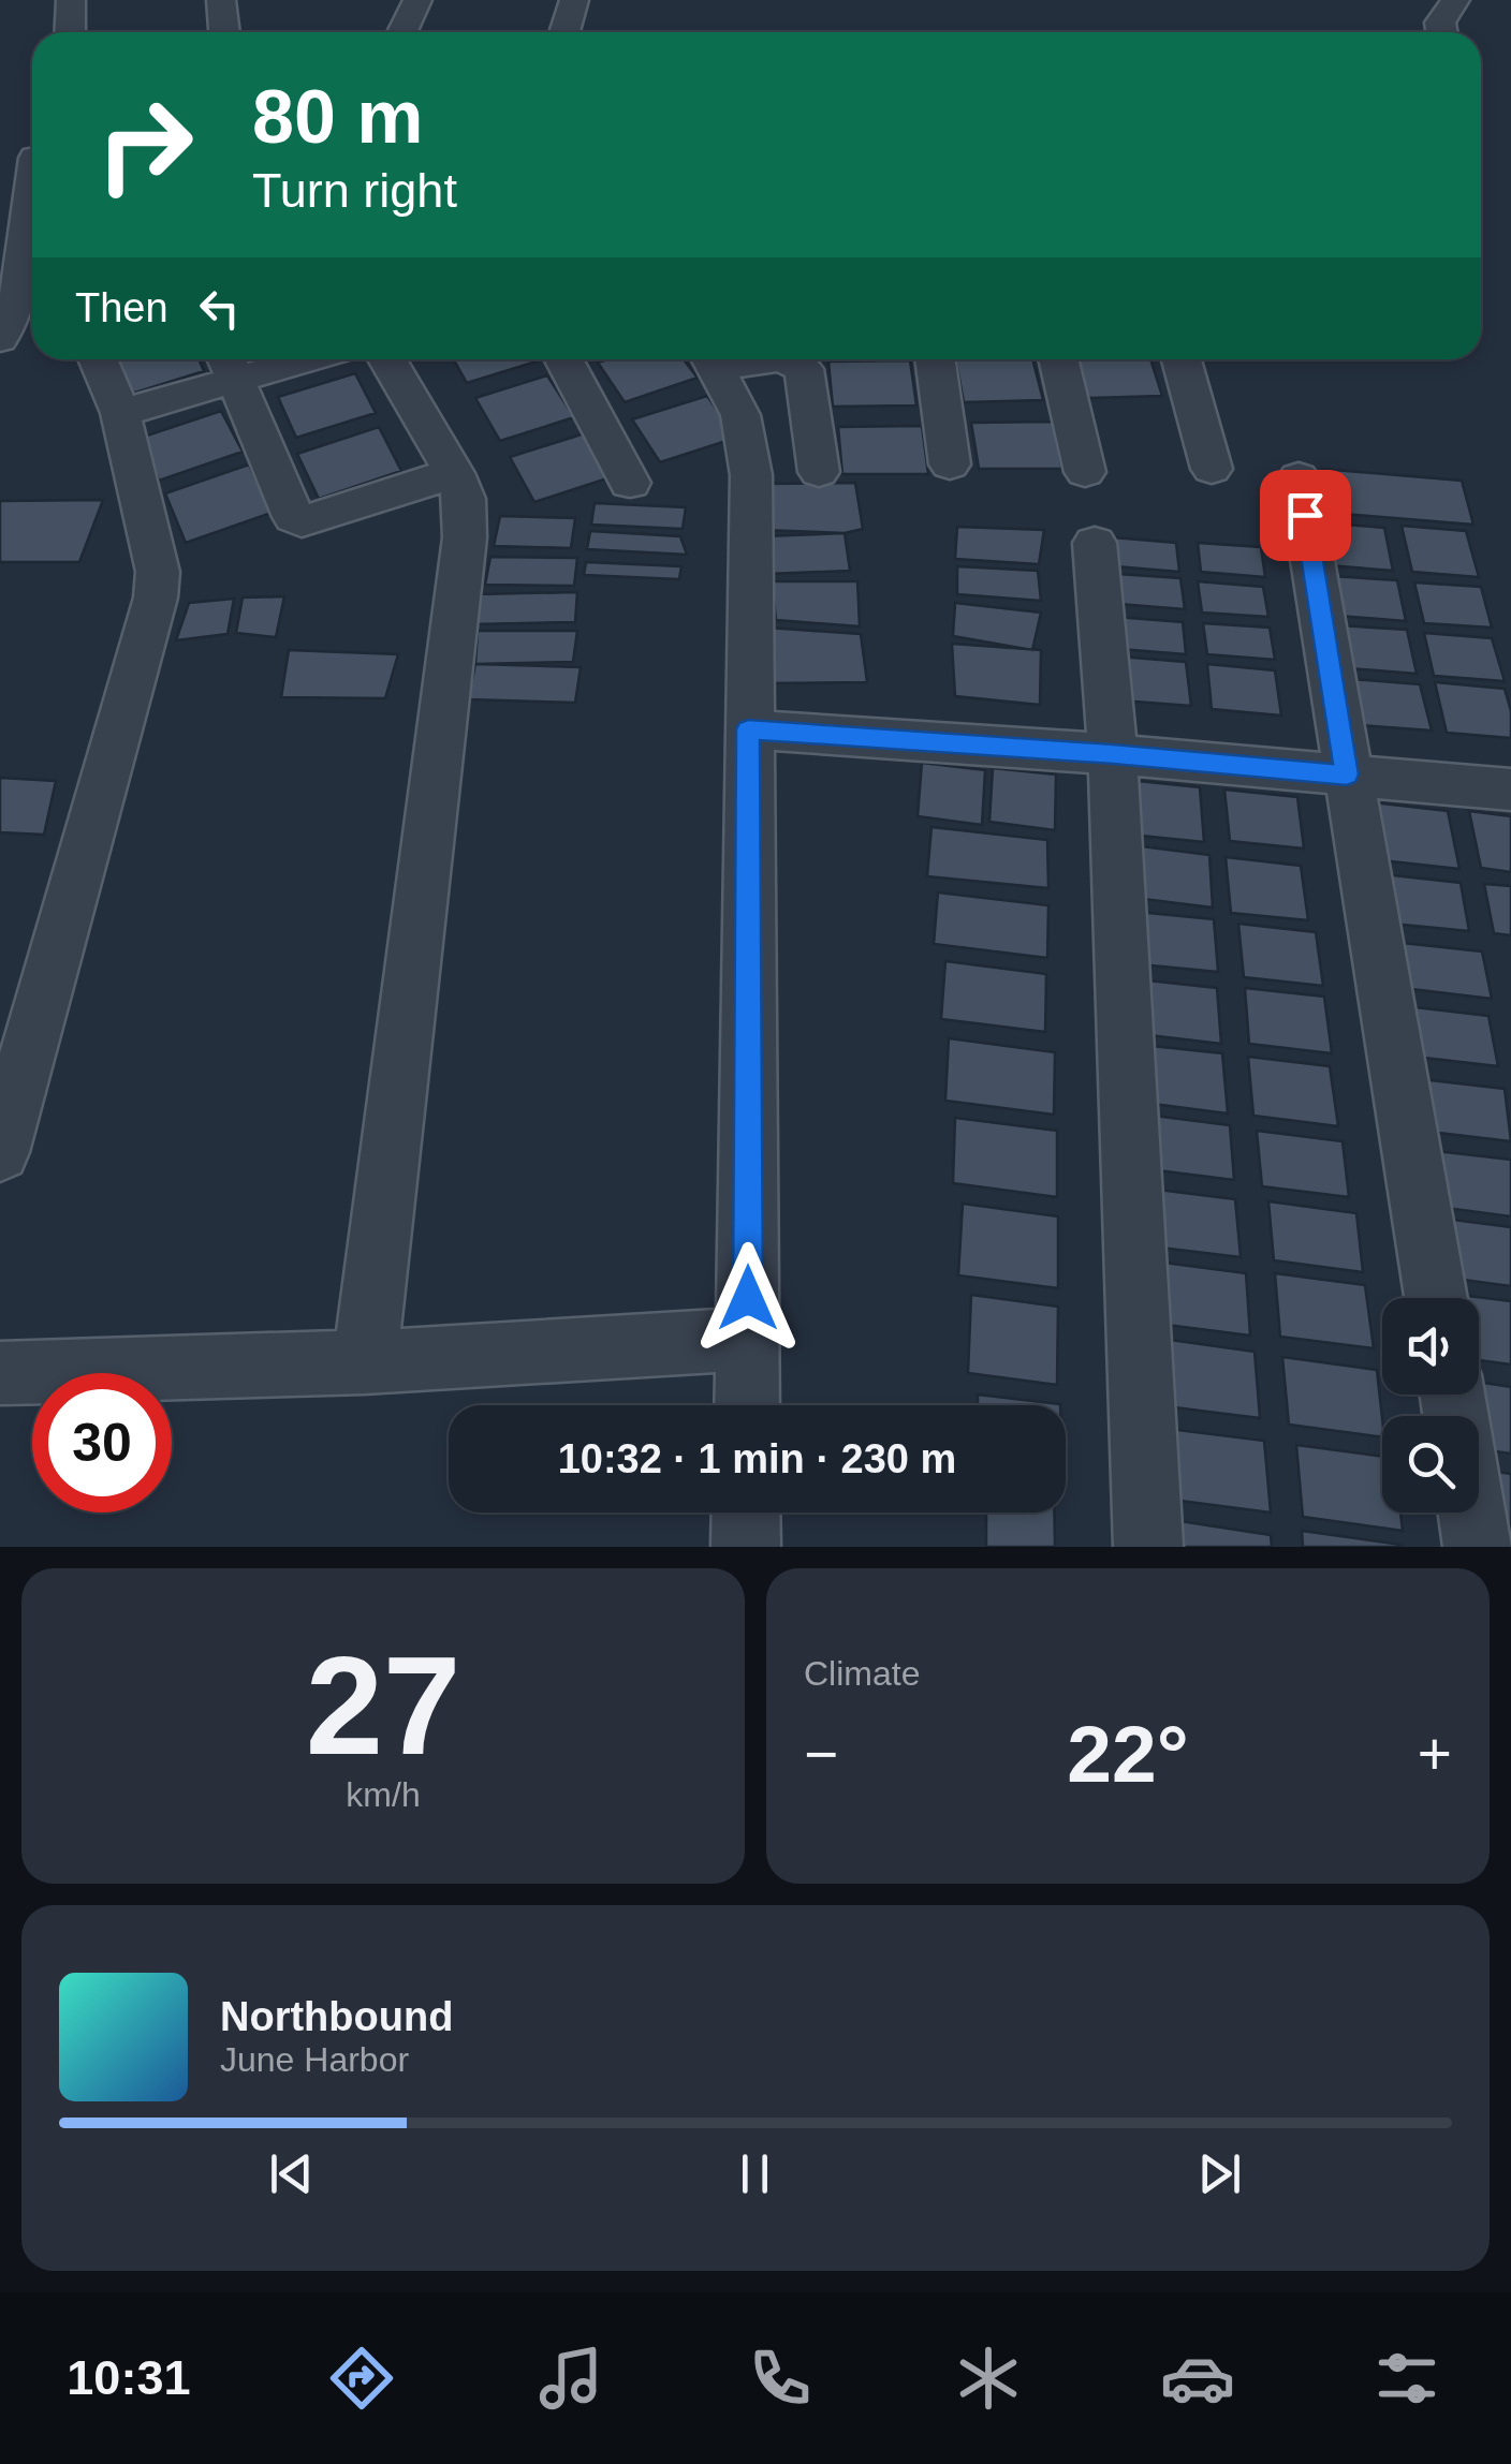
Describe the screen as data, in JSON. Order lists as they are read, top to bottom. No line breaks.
{"page":{"turn":["80 m","Turn right"],"then":"Then","limit":"30","trip":"10:32 · 1 min · 230 m","tile":[["27","km/h"],"Climate"],"heat":["−","22°","+"],"song":["Northbound","June Harbor"],"tabs":"10:31"}}
